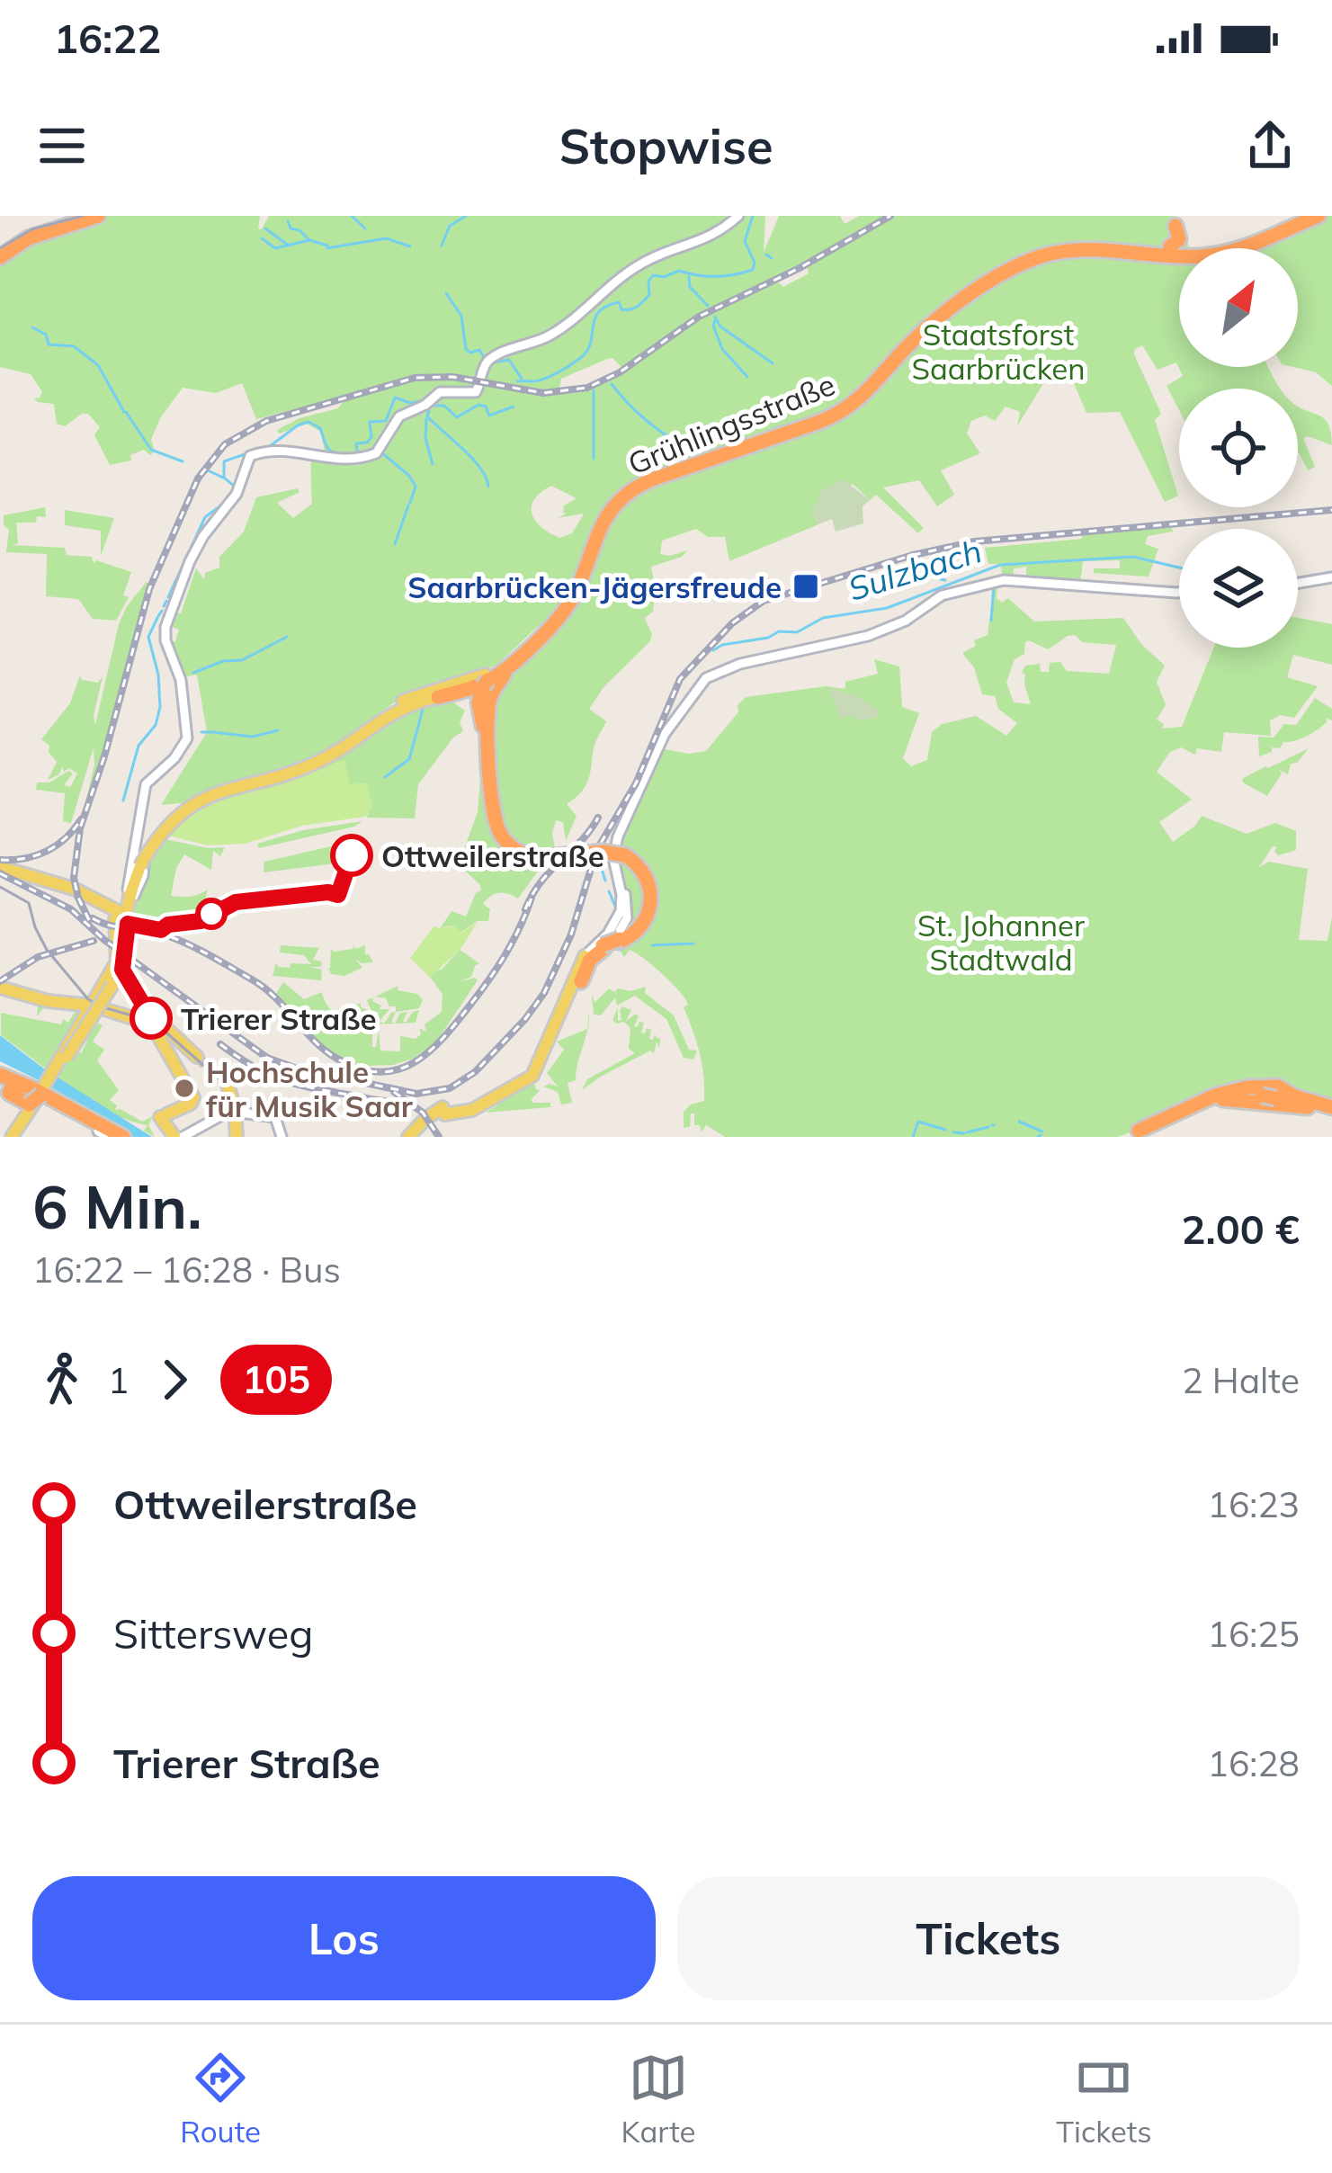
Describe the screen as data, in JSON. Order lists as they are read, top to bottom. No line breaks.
{"streets":{"highway":["Grühlingsstraße"]},"water":["Sulzbach"],"parks":["Staatsforst Saarbrücken","St. Johanner Stadtwald"],"places":{"transit":["Saarbrücken-Jägersfreude"],"other":["Ottweilerstraße","Trierer Straße","Hochschule für Musik Saar"]},"lines":["bus line 105"],"north":"top right","page":{"status":"16:22","header":"Stopwise","heading":["6 Min.","16:22 – 16:28 · Bus","2.00 €"],"legs":["1","105","2 Halte"],"list":[{"name":"Ottweilerstraße","value":"16:23"},{"name":"Sittersweg","value":"16:25"},{"name":"Trierer Straße","value":"16:28"}],"buttons":["Los","Tickets"],"tabs":["Route","Karte","Tickets"]}}
